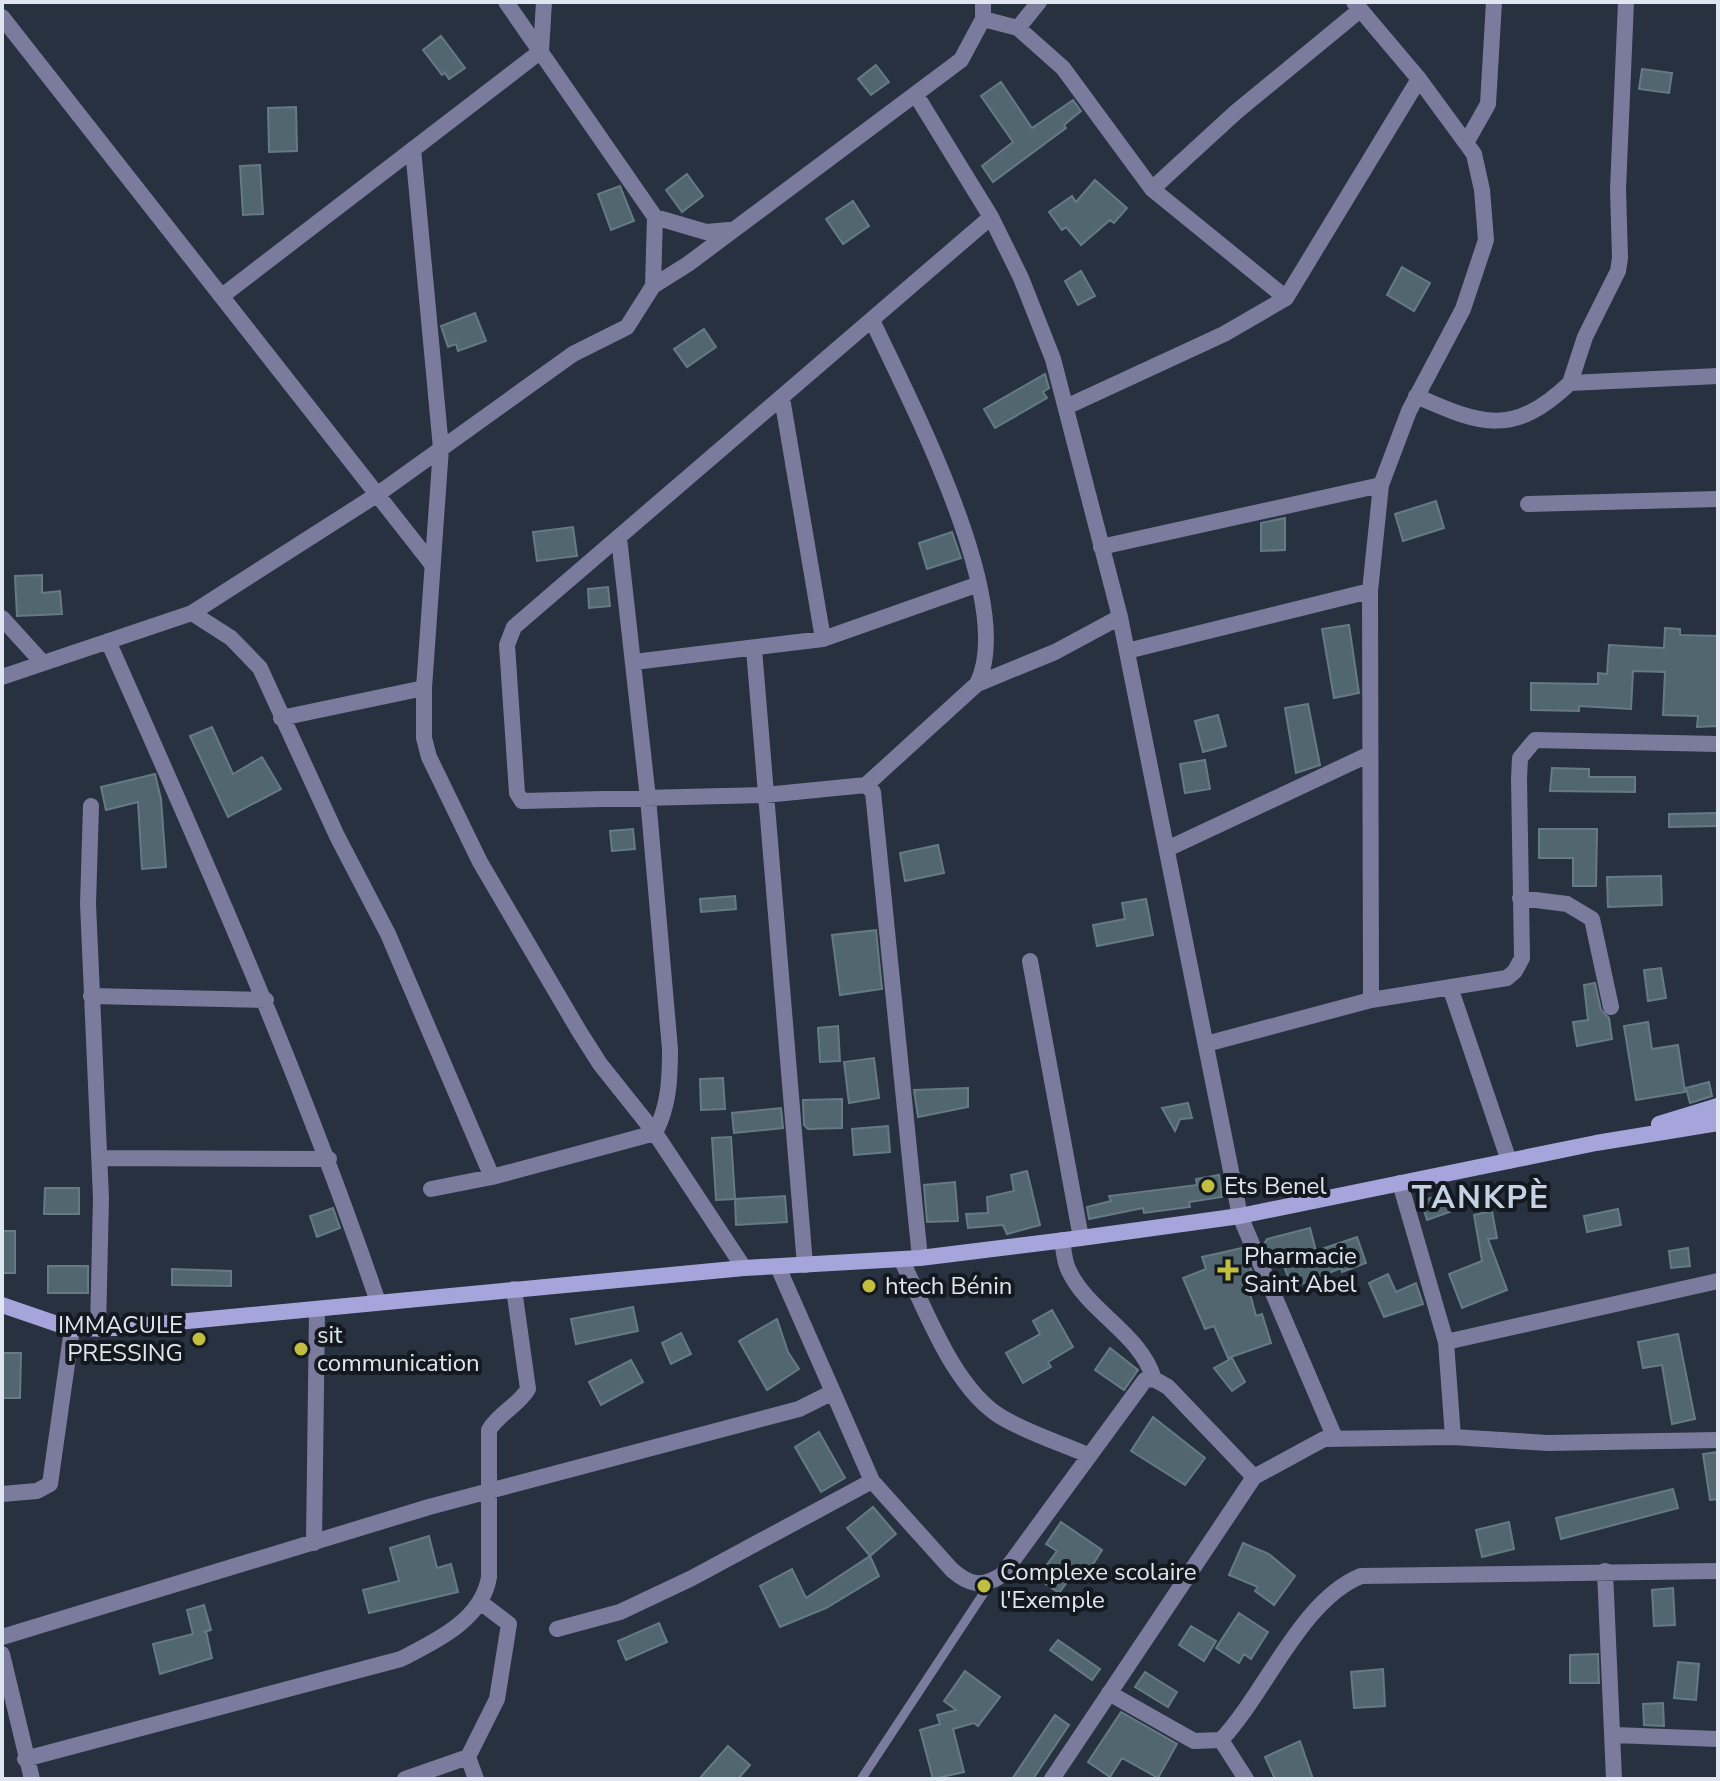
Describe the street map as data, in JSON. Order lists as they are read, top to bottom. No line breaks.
{"districts":["TANKPÈ"],"places":{"other":["Ets Benel","htech Bénin","IMMACULE PRESSING","sit communication","Complexe scolaire l'Exemple"],"health":["Pharmacie Saint Abel"]}}
